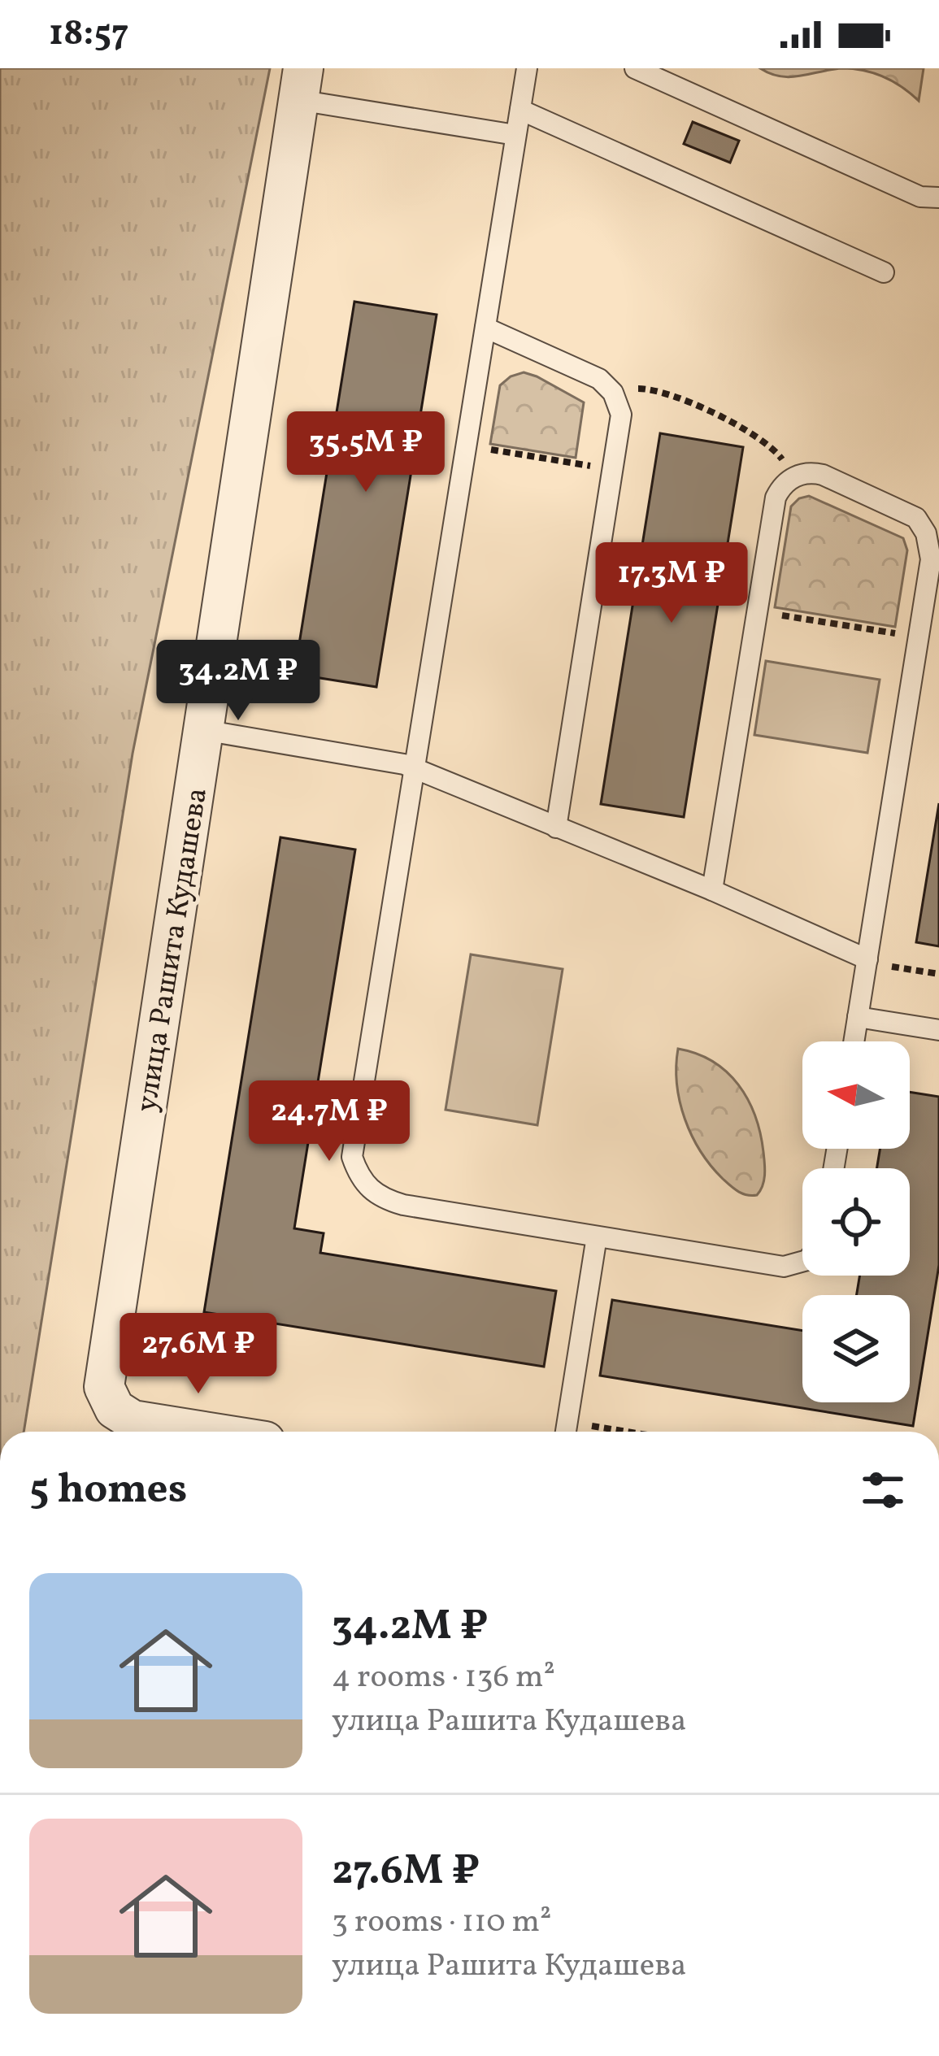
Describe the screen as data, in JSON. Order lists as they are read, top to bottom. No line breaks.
{"streets":{"street":["улица Рашита Кудашева"]},"north":"left","page":{"status":"18:57","price":["35.5M ₽","17.3M ₽","34.2M ₽","24.7M ₽","27.6M ₽"],"heading":"5 homes","list":[{"name":"34.2M ₽","note":"4 rooms · 136 m² · улица Рашита Кудашева"},{"name":"27.6M ₽","note":"3 rooms · 110 m² · улица Рашита Кудашева"}]}}
